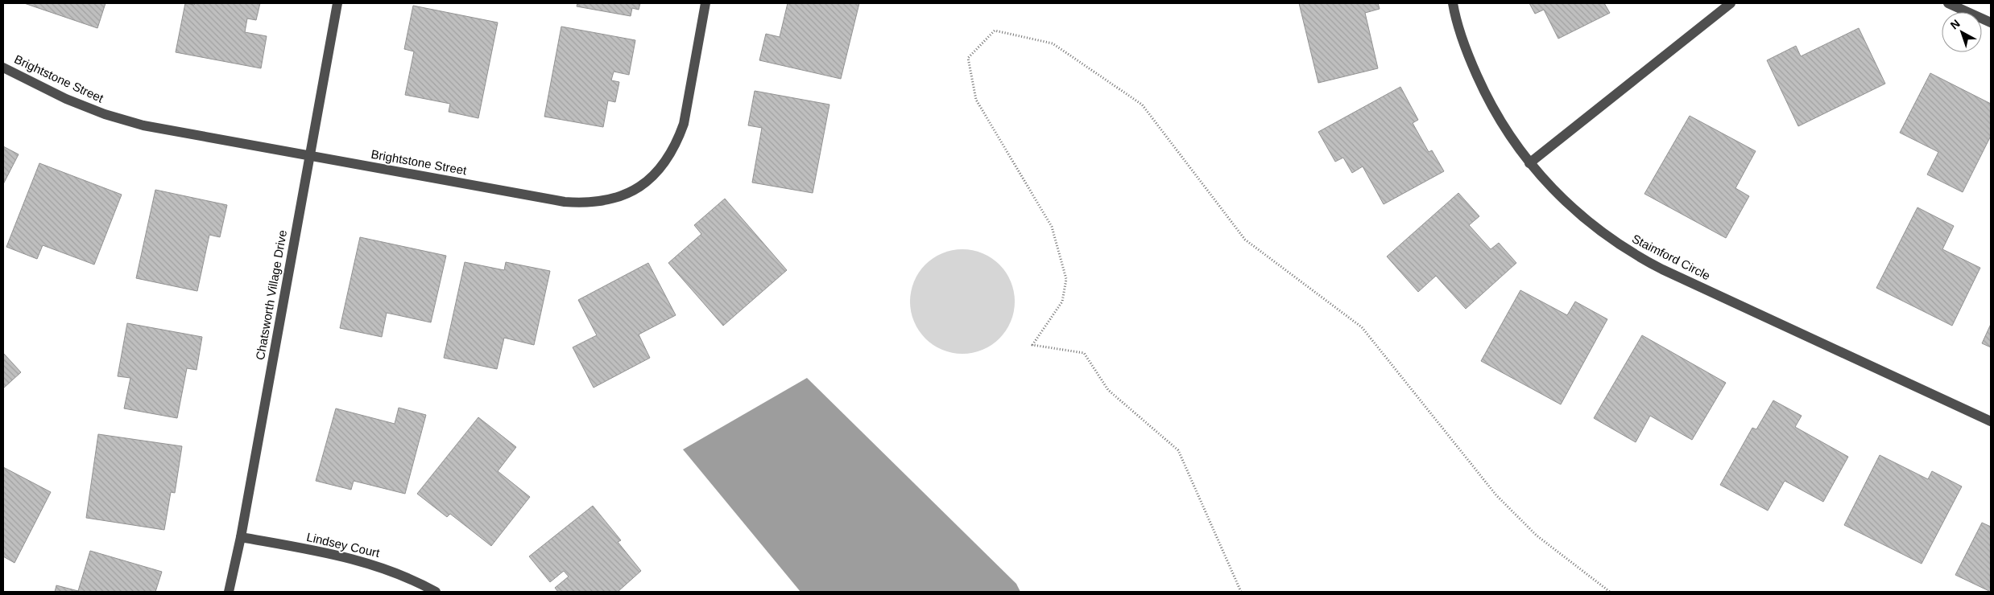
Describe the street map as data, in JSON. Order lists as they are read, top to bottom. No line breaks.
{"streets":{"street":["Brightstone Street","Staimford Circle","Chatsworth Village Drive","Lindsey Court"]},"crossings":[["Brightstone Street","Chatsworth Village Drive"],["Chatsworth Village Drive","Lindsey Court"]],"north":"top left"}
